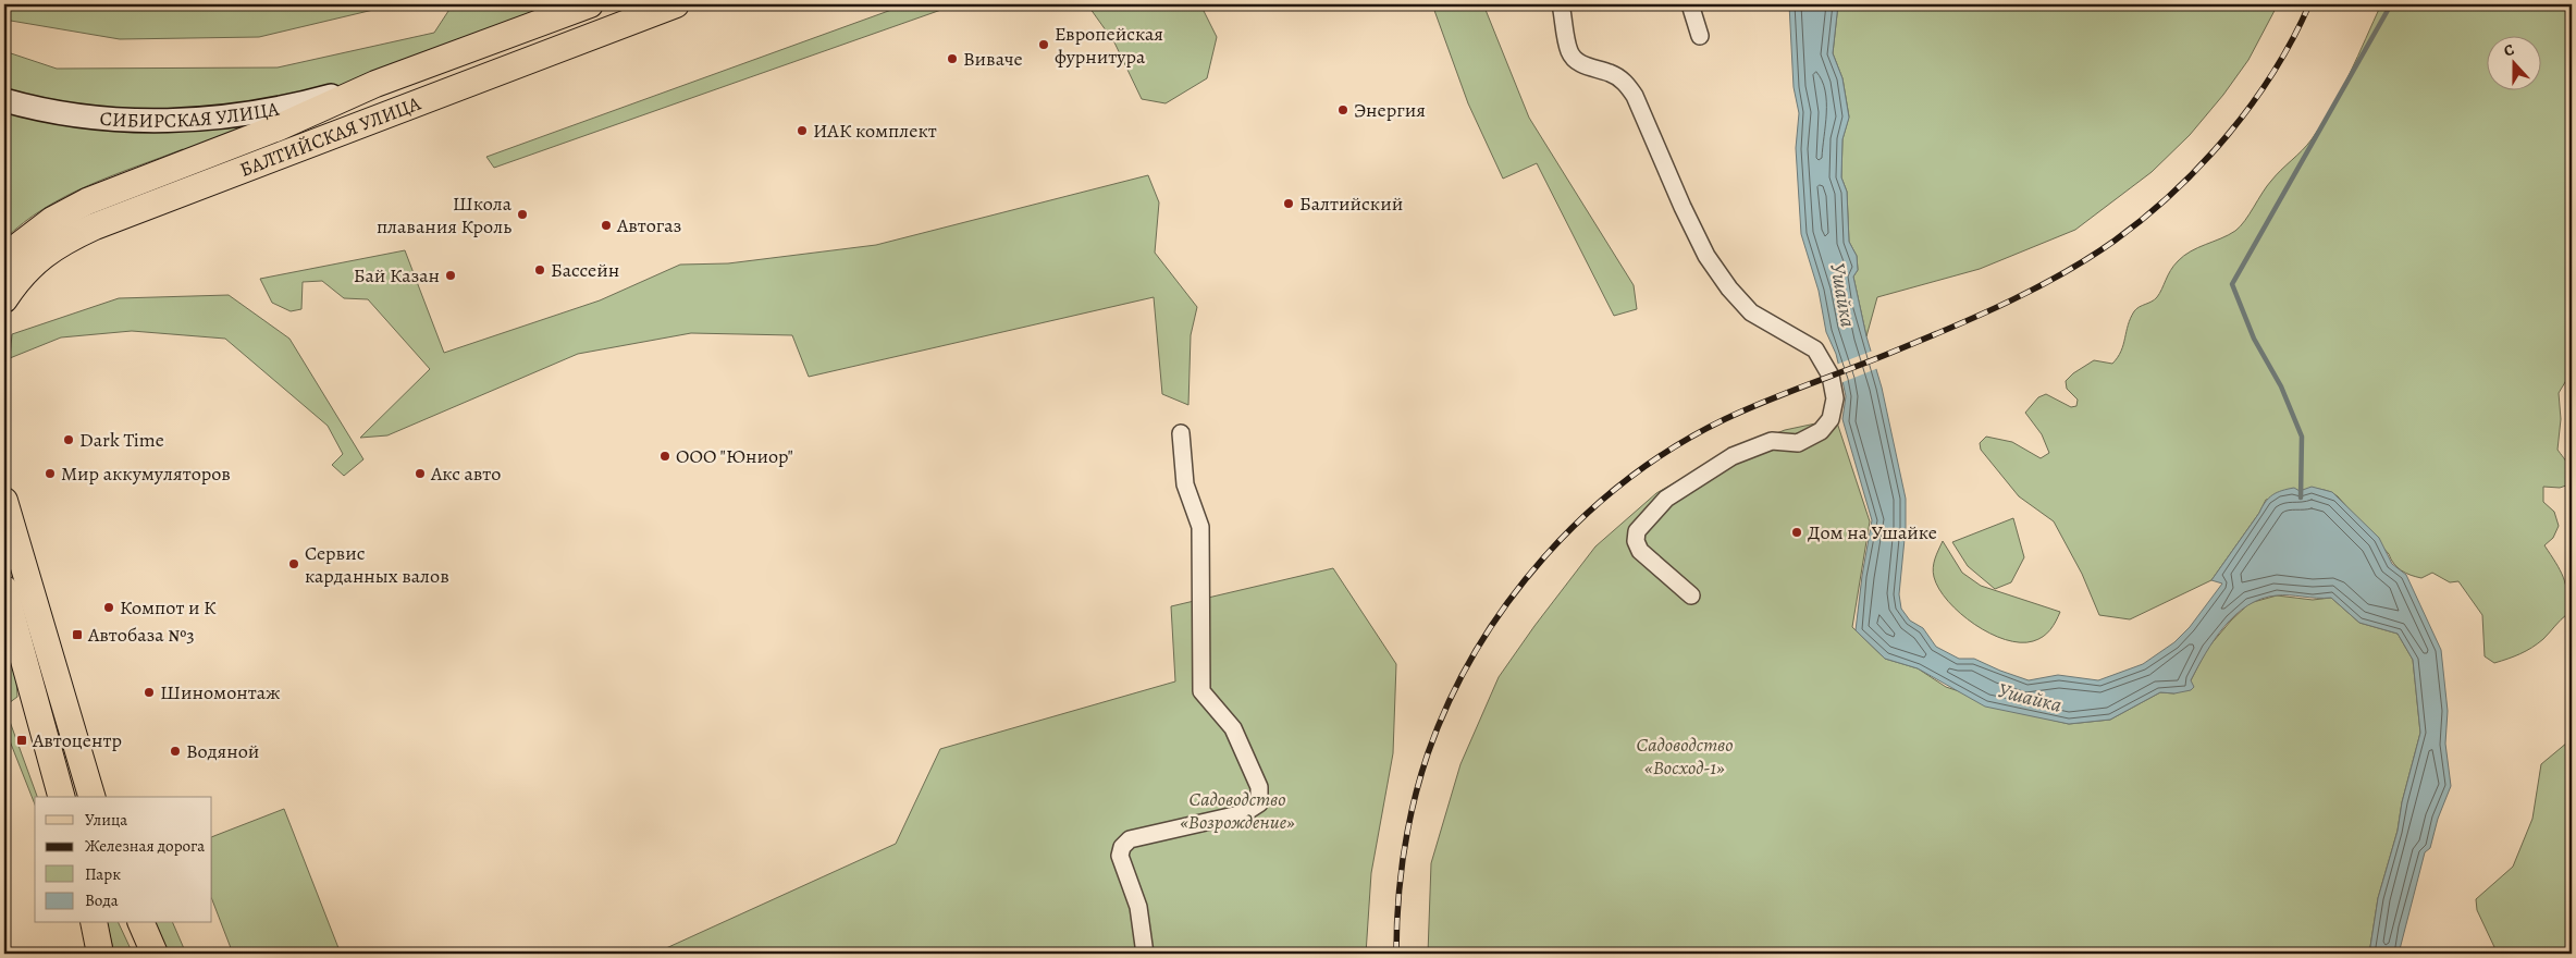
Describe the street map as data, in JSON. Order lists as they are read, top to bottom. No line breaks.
{"streets":{"main road":["СИБИРСКАЯ УЛИЦА","БАЛТИЙСКАЯ УЛИЦА"]},"crossings":[["СИБИРСКАЯ УЛИЦА","БАЛТИЙСКАЯ УЛИЦА"]],"water":["Ушайка"],"parks":["Садоводство «Восход-1»","Садоводство «Возрождение»"],"places":{"other":["Европейская фурнитура","Виваче","Энергия","ИАК комплект","Балтийский","Школа плавания Кроль","Автогаз","Бассейн","Бай Казан","Dark Time","ООО \"Юниор\"","Мир аккумуляторов","Акс авто","Дом на Ушайке","Сервис карданных валов","Компот и К","Шиномонтаж","Водяной"],"transit":["Автобаза №3","Автоцентр"]},"legend":["Улица","Железная дорога","Парк","Вода"],"north":"top"}
